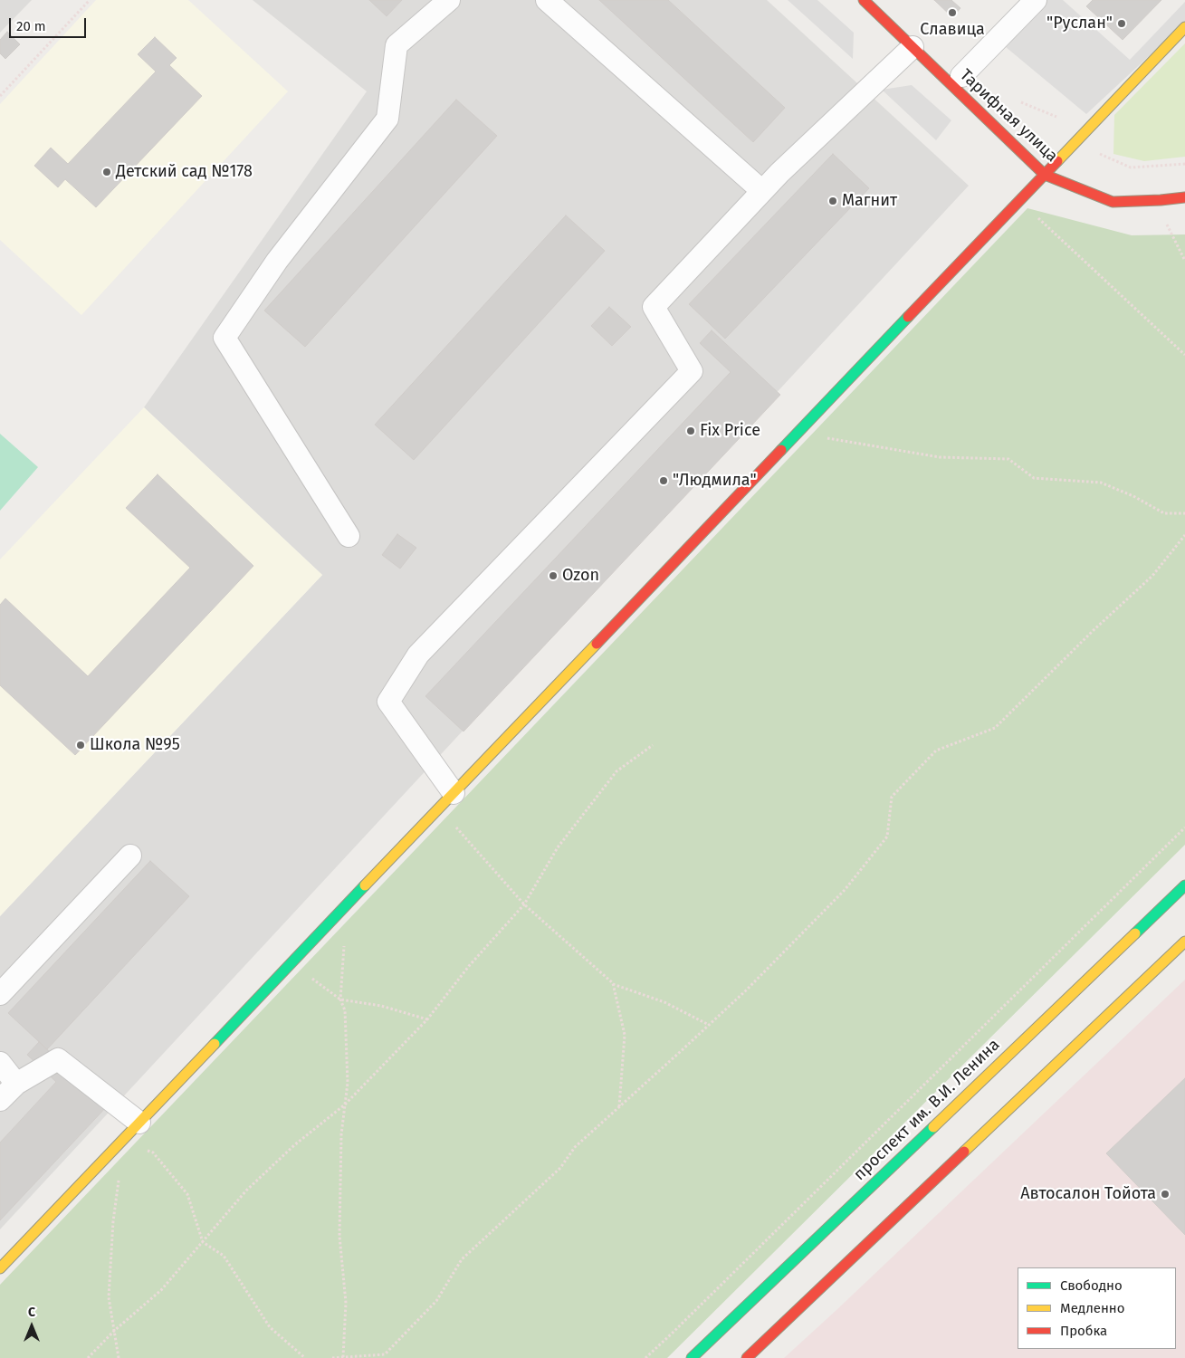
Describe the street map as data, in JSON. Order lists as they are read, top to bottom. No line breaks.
{"streets":{"street":["Тарифная улица","проспект им. В.И. Ленина"]},"places":["Славица","\"Руслан\"","Детский сад №178","Магнит","Fix Price","\"Людмила\"","Ozon","Школа №95","Автосалон Тойота"],"legend":["Свободно","Медленно","Пробка"],"scale_bar":"20 m","north":"top"}
